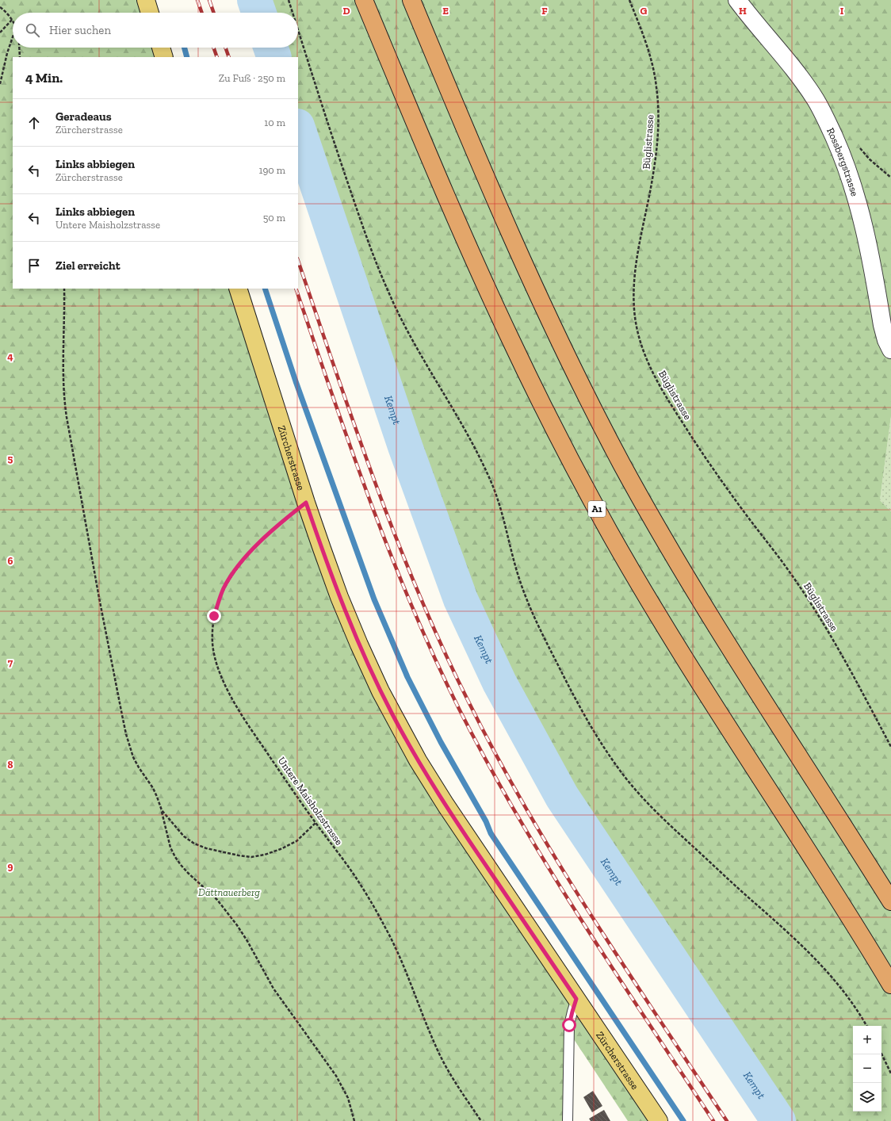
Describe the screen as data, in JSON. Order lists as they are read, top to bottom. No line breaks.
{"streets":{"highway":["A1"],"main road":["Zürcherstrasse"],"street":["Rossbergstrasse"],"path":["Büglistrasse","Untere Maisholzstrasse"]},"crossings":[["Zürcherstrasse","Untere Maisholzstrasse"]],"water":["Kempt"],"parks":["Dättnauerberg"],"page":{"search":"Hier suchen","heading":["4 Min.","Zu Fuß · 250 m"],"list":[["Geradeaus","Zürcherstrasse","10 m"],["Links abbiegen","Zürcherstrasse","190 m"],["Links abbiegen","Untere Maisholzstrasse","50 m"],"Ziel erreicht"],"map_buttons":["+","−"]},"grid":{"columns":["D","E","F","G","H","I"],"rows":["4","5","6","7","8","9"]}}
